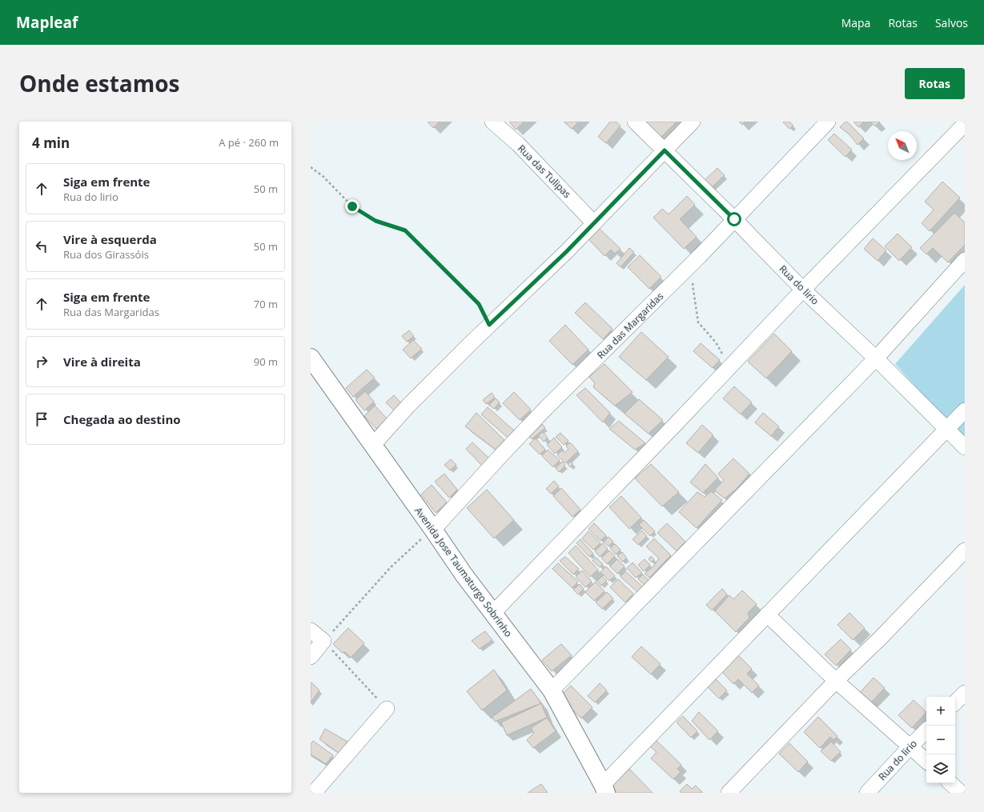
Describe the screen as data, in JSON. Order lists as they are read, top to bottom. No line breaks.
{"streets":{"street":["Rua das Tulipas","Rua do lirio","Rua das Margaridas","Avenida Jose Taumaturgo Sobrinho"]},"crossings":[["Rua do lirio","Rua das Margaridas"],["Rua das Margaridas","Avenida Jose Taumaturgo Sobrinho"]],"north":"top left","page":{"header":"Mapleaf","nav":["Mapa","Rotas","Salvos"],"title":"Onde estamos","buttons":"Rotas","heading":["4 min","A pé · 260 m"],"list":[["Siga em frente","Rua do lirio","50 m"],["Vire à esquerda","Rua dos Girassóis","50 m"],["Siga em frente","Rua das Margaridas","70 m"],["Vire à direita","90 m"],"Chegada ao destino"],"map_buttons":["+","−"]}}
